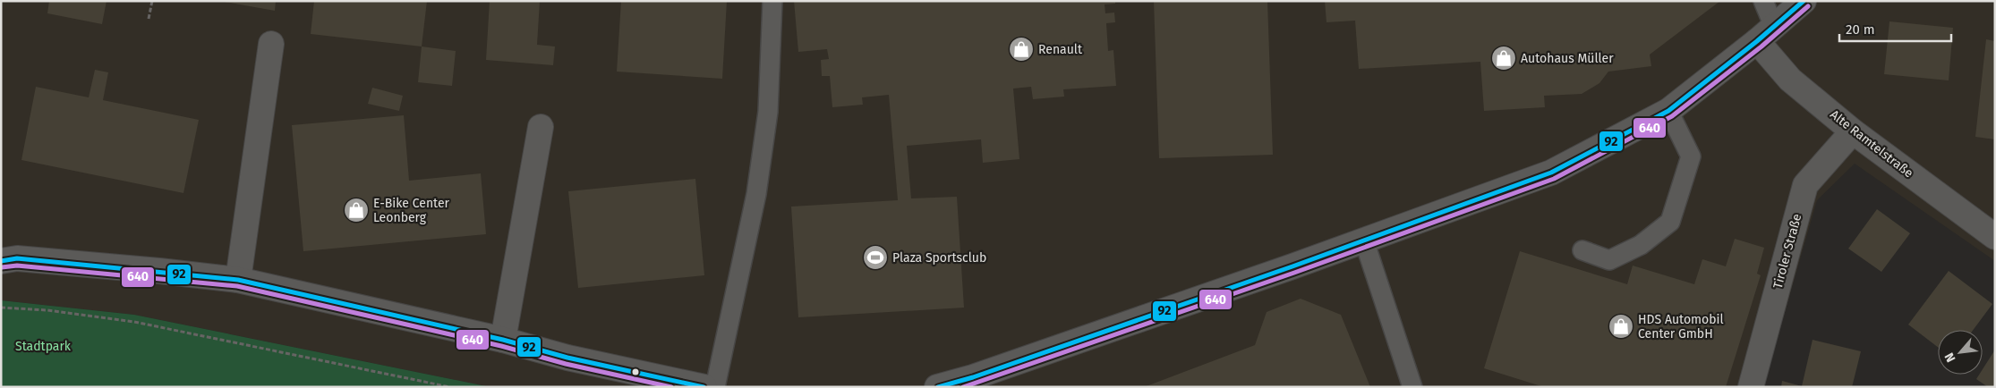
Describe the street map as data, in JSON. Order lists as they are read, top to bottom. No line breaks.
{"streets":{"main road":["Alte Ramtelstraße","Tiroler Straße"]},"crossings":[["Alte Ramtelstraße","Tiroler Straße"]],"parks":["Stadtpark"],"places":{"shop":["Renault","Autohaus Müller","E-Bike Center Leonberg","HDS Automobil Center GmbH"],"sports":["Plaza Sportsclub"]},"lines":["transit line 92","transit line 640"],"scale_bar":"20 m","north":"bottom left"}
